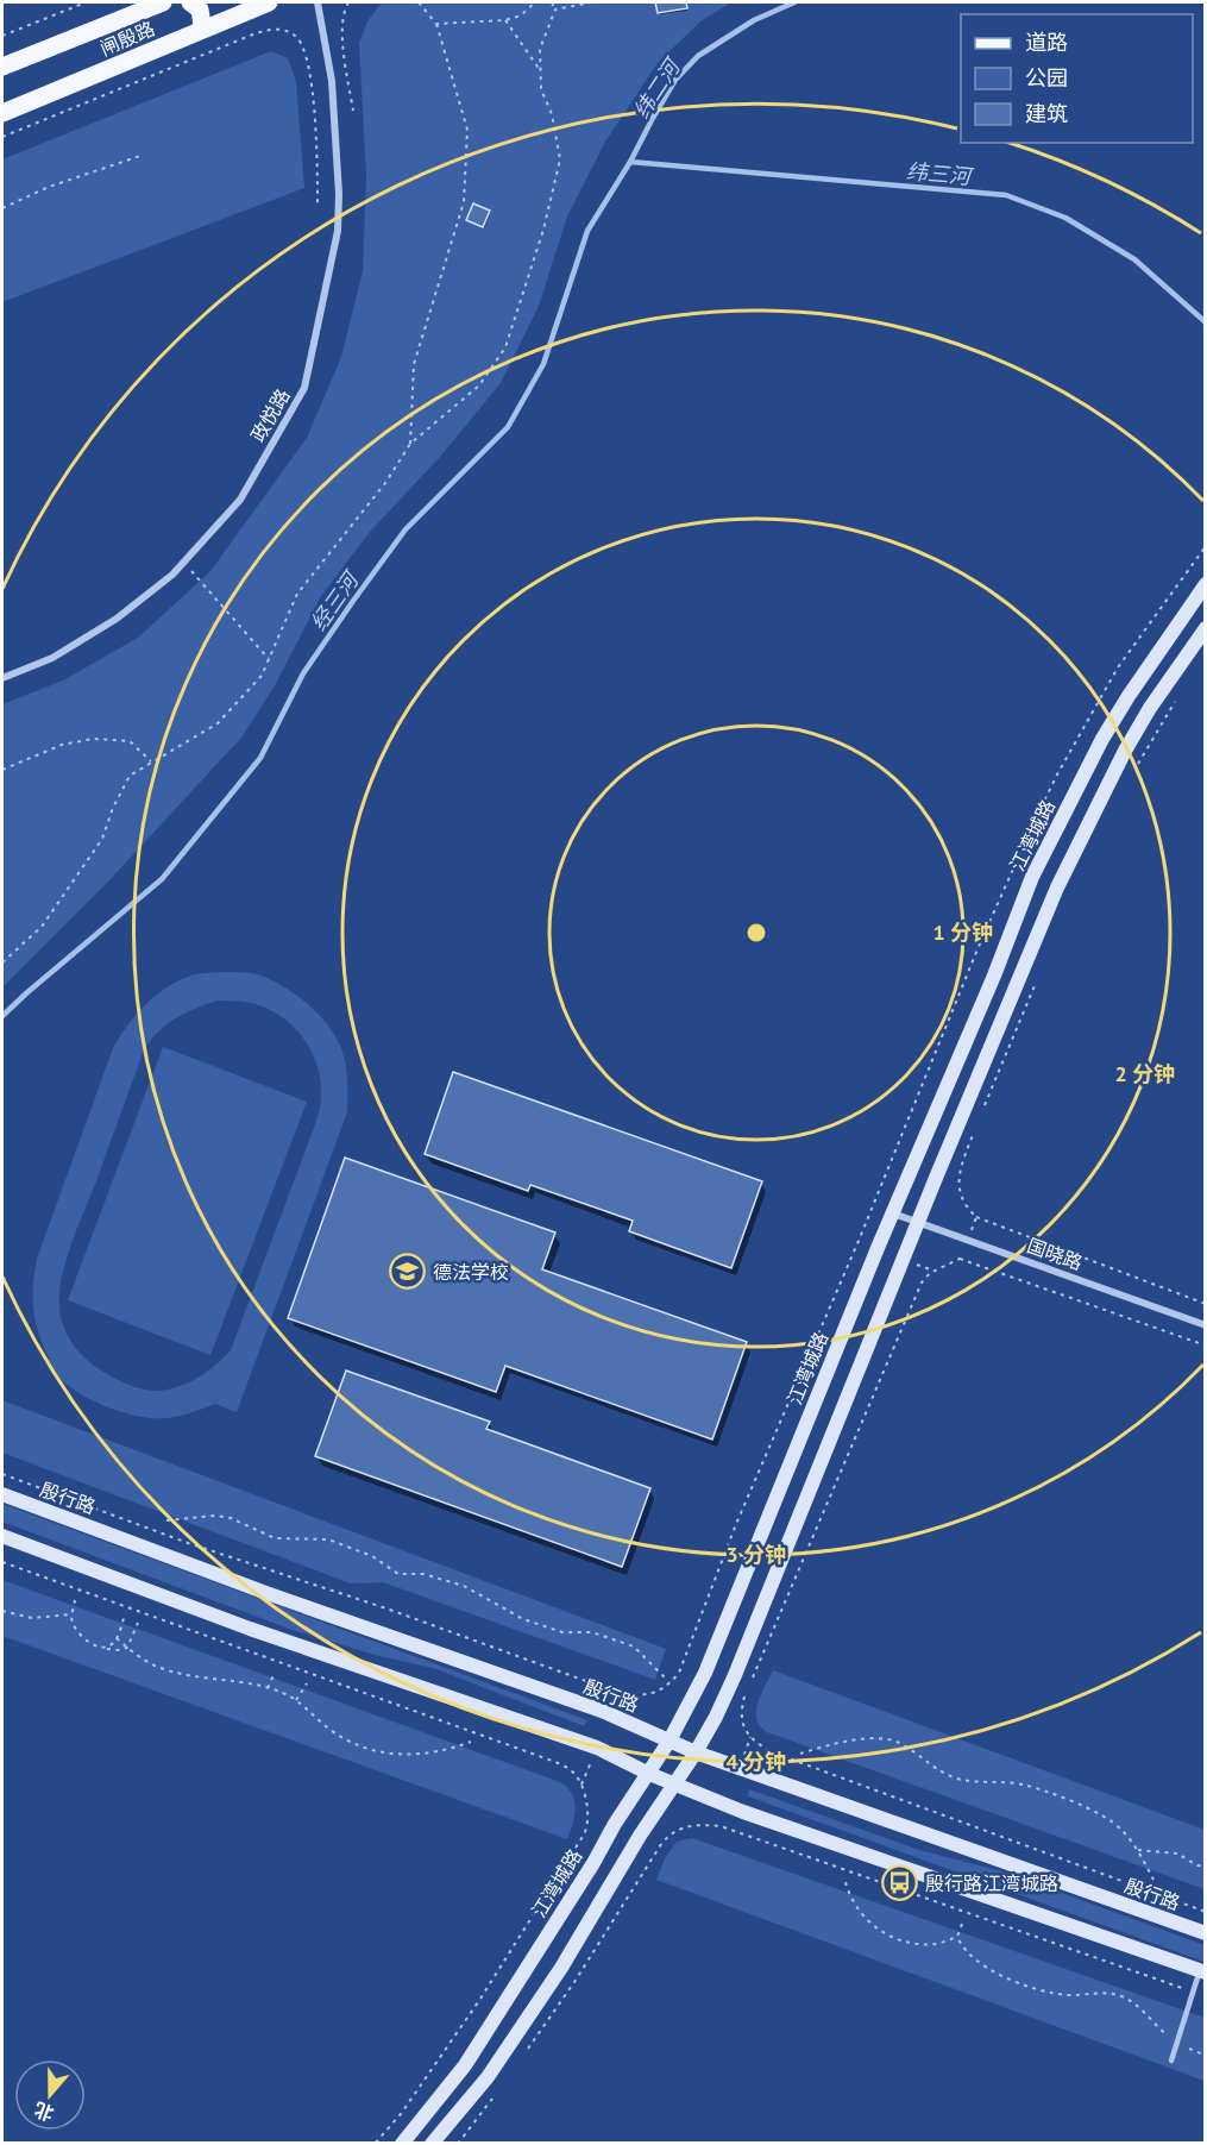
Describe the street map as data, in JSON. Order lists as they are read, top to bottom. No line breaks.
{"streets":{"main road":["闸殷路"],"street":["政悦路","江湾城路","国晓路","殷行路"]},"crossings":[["江湾城路","国晓路"],["江湾城路","殷行路"]],"water":["纬二河","纬三河","经三河"],"places":{"school or university":["德法学校"],"bus stop":["殷行路江湾城路"]},"legend":["道路","公园","建筑"],"north":"bottom","rings":["1 分钟","2 分钟","3 分钟","4 分钟"]}
